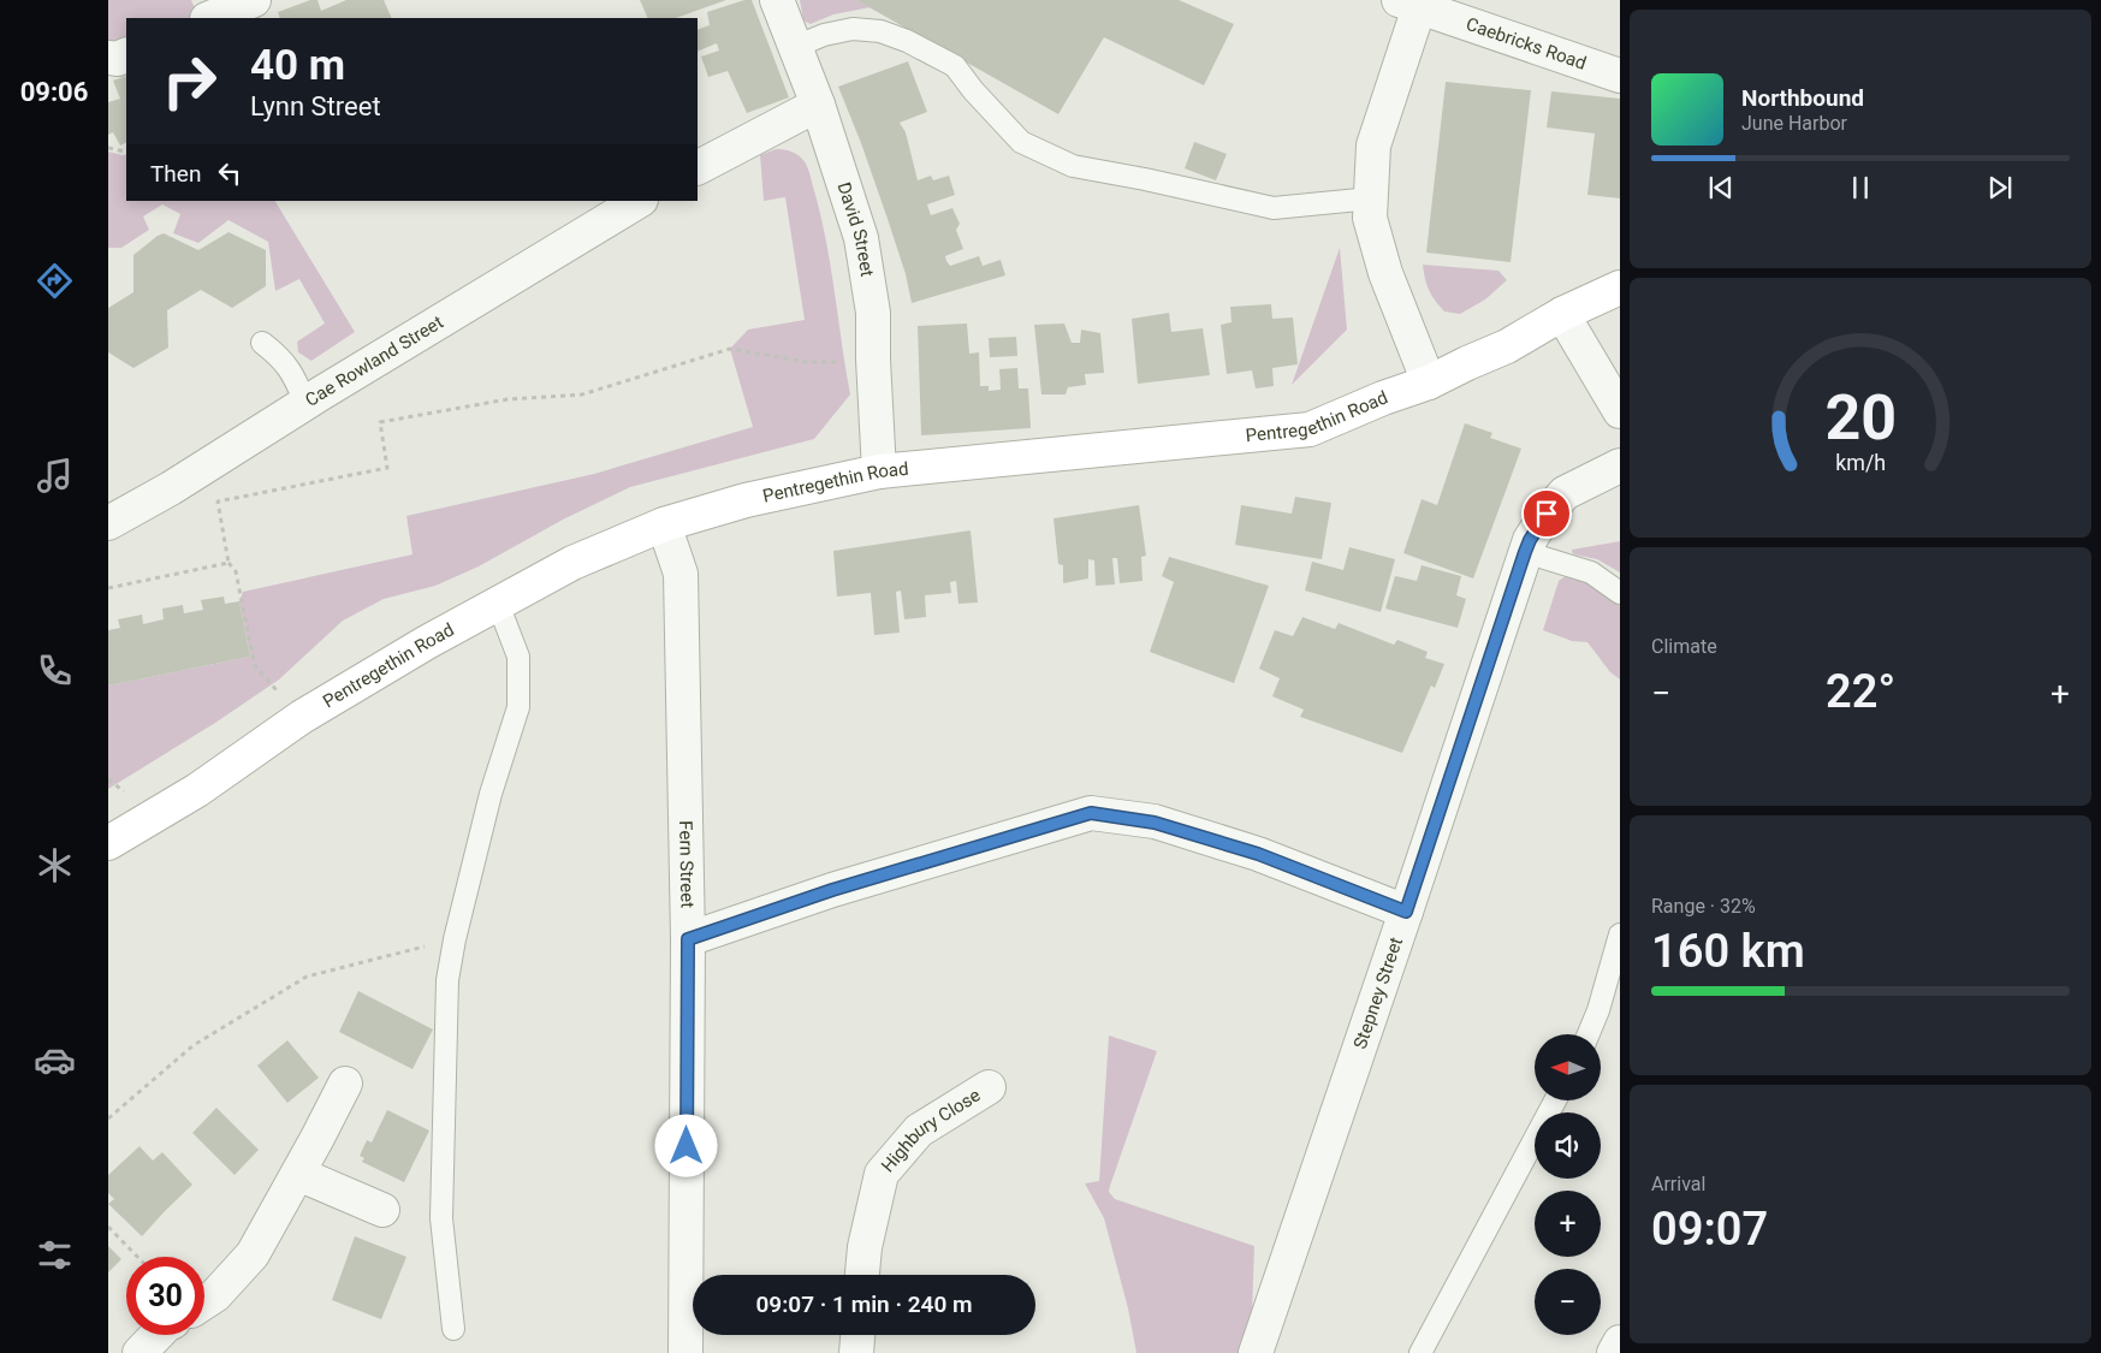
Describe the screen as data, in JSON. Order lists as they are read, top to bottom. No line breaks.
{"streets":{"street":["Caebricks Road","David Street","Cae Rowland Street","Pentregethin Road","Fern Street","Stepney Street","Highbury Close"]},"crossings":[["David Street","Pentregethin Road"],["Pentregethin Road","Fern Street"]],"north":"left","page":{"tabs":"09:06","turn":["40 m","Lynn Street"],"song":["Northbound","June Harbor"],"then":"Then","tile":["Climate",["Range · 32%","160 km"],["Arrival","09:07"]],"heat":["−","22°","+"],"map_buttons":["+","−"],"limit":"30","trip":"09:07 · 1 min · 240 m","gauge":["20","km/h"]}}
